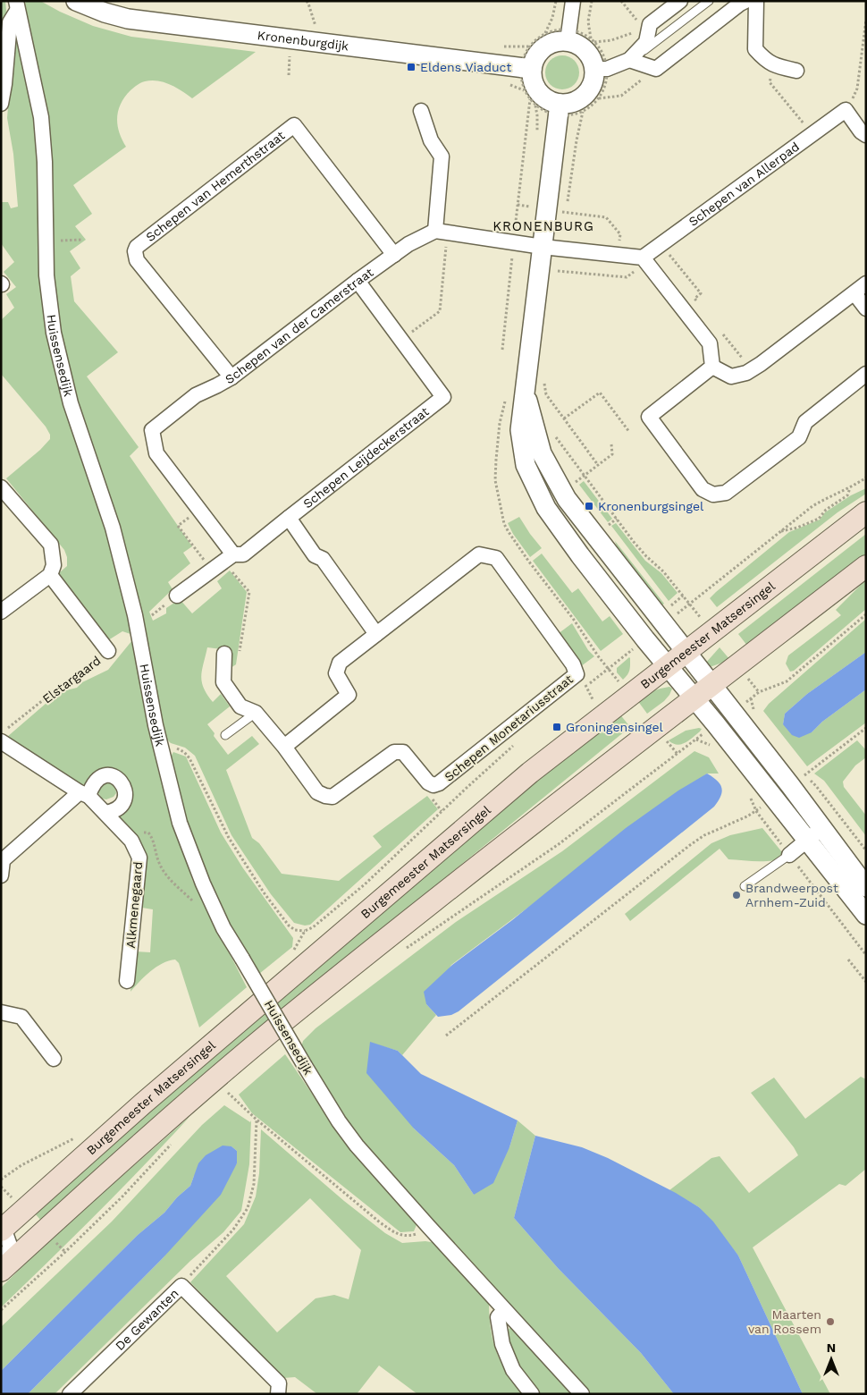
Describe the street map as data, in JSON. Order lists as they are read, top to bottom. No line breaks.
{"streets":{"main road":["Burgemeester Matsersingel"],"street":["Kronenburgdijk","Schepen van Allerpad","Schepen van Hemerthstraat","Schepen van der Camerstraat","Huissensedijk","Schepen Leijdeckerstraat","Elstargaard","Schepen Monetariusstraat","Alkmenegaard","De Gewanten"]},"crossings":[["Schepen van Hemerthstraat","Schepen van der Camerstraat"],["Elstargaard","Alkmenegaard"]],"districts":["KRONENBURG"],"places":{"transit":["Eldens Viaduct","Kronenburgsingel","Groningensingel"],"other":["Brandweerpost Arnhem-Zuid","Maarten van Rossem"]},"north":"top"}
